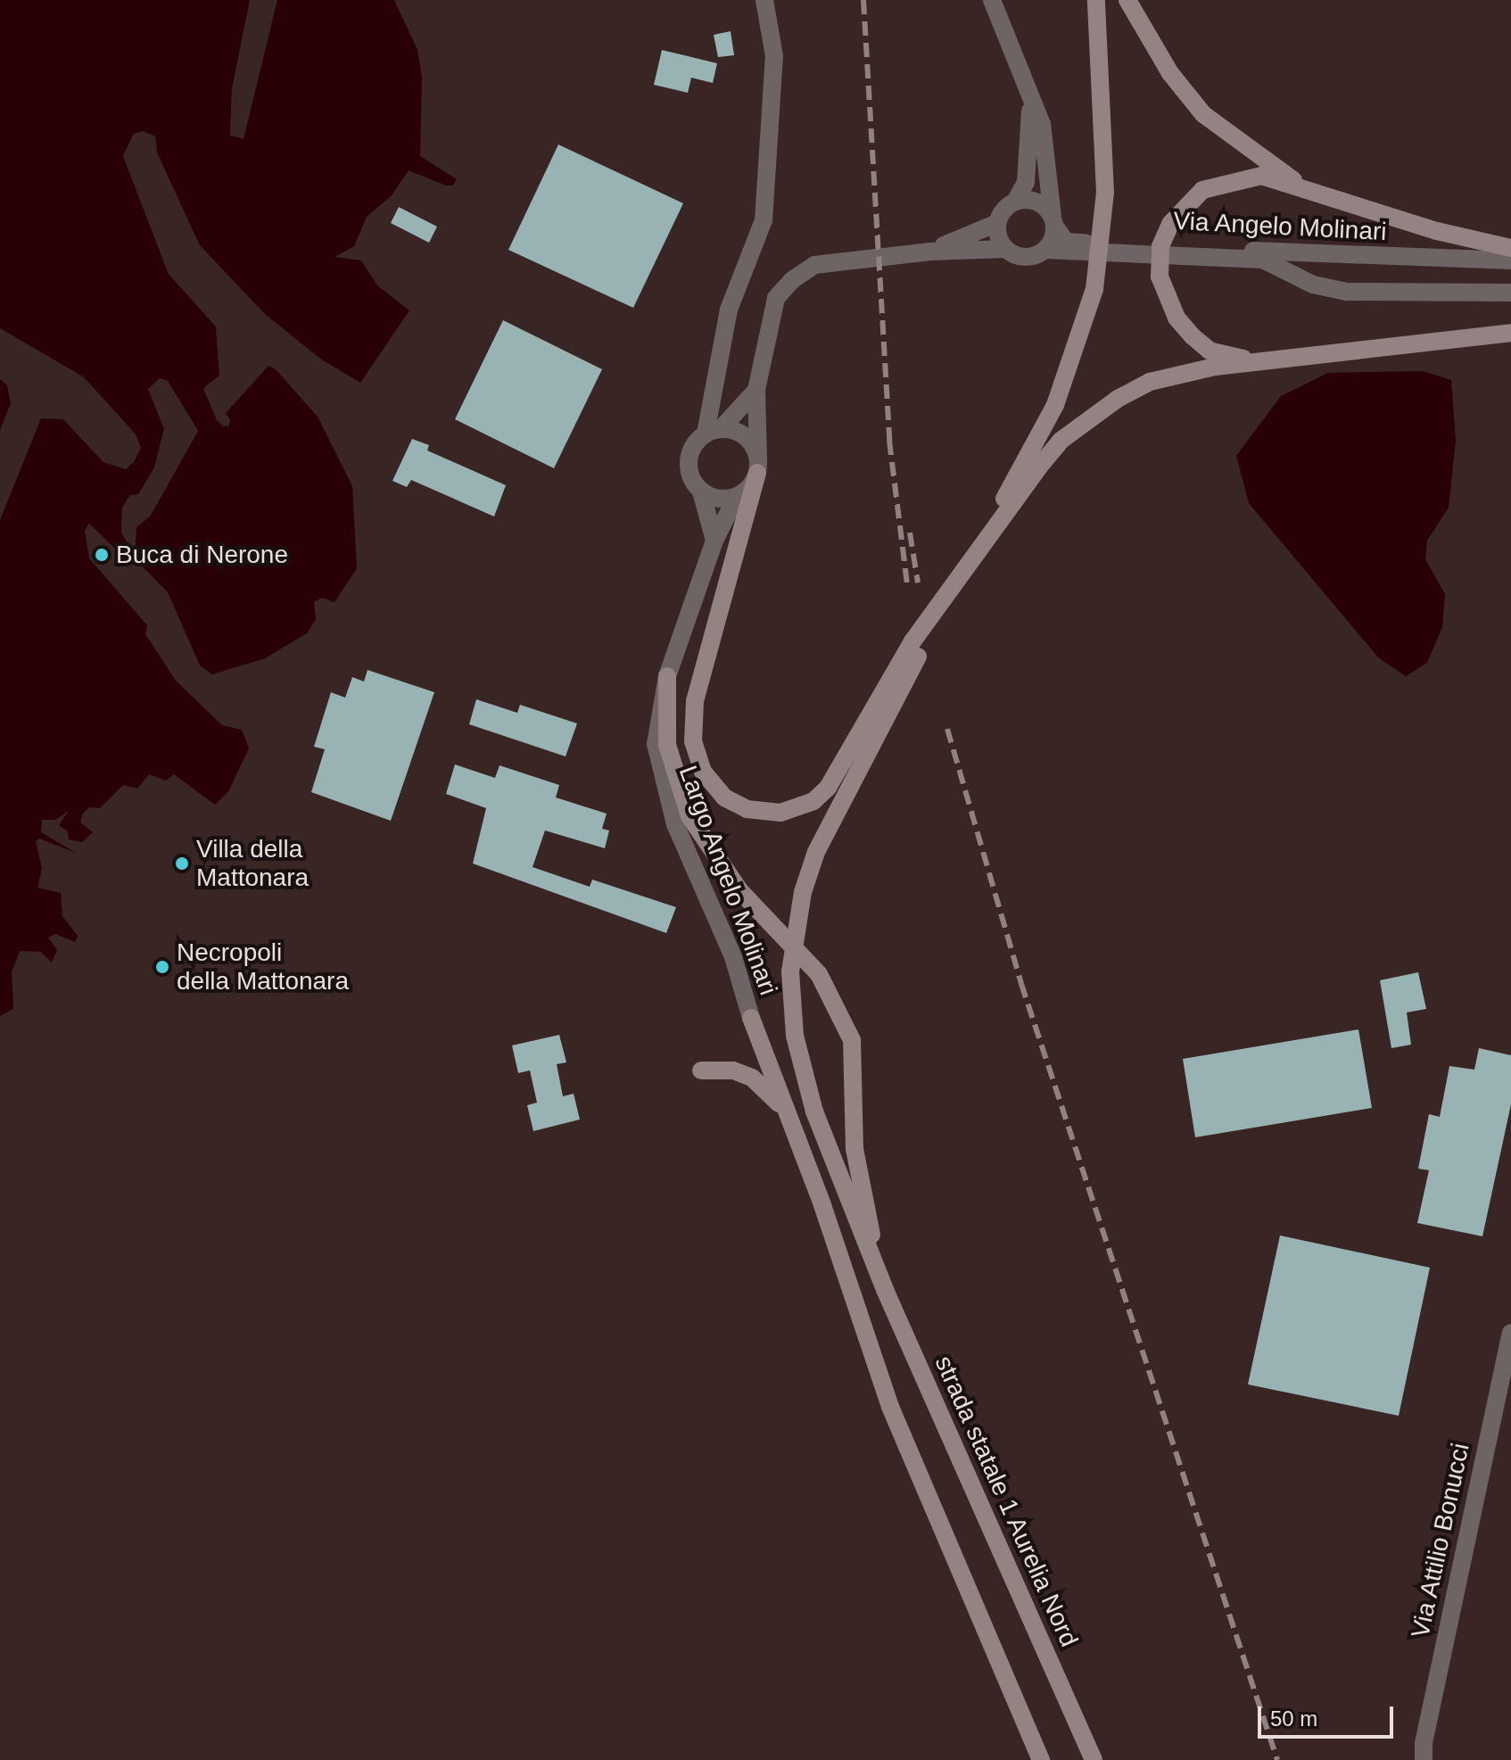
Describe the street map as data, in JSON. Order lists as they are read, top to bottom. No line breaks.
{"streets":{"main road":["strada statale 1 Aurelia Nord"],"street":["Via Angelo Molinari","Largo Angelo Molinari","Via Attilio Bonucci"]},"places":["Buca di Nerone","Villa della Mattonara","Necropoli della Mattonara"],"scale_bar":"50 m"}
